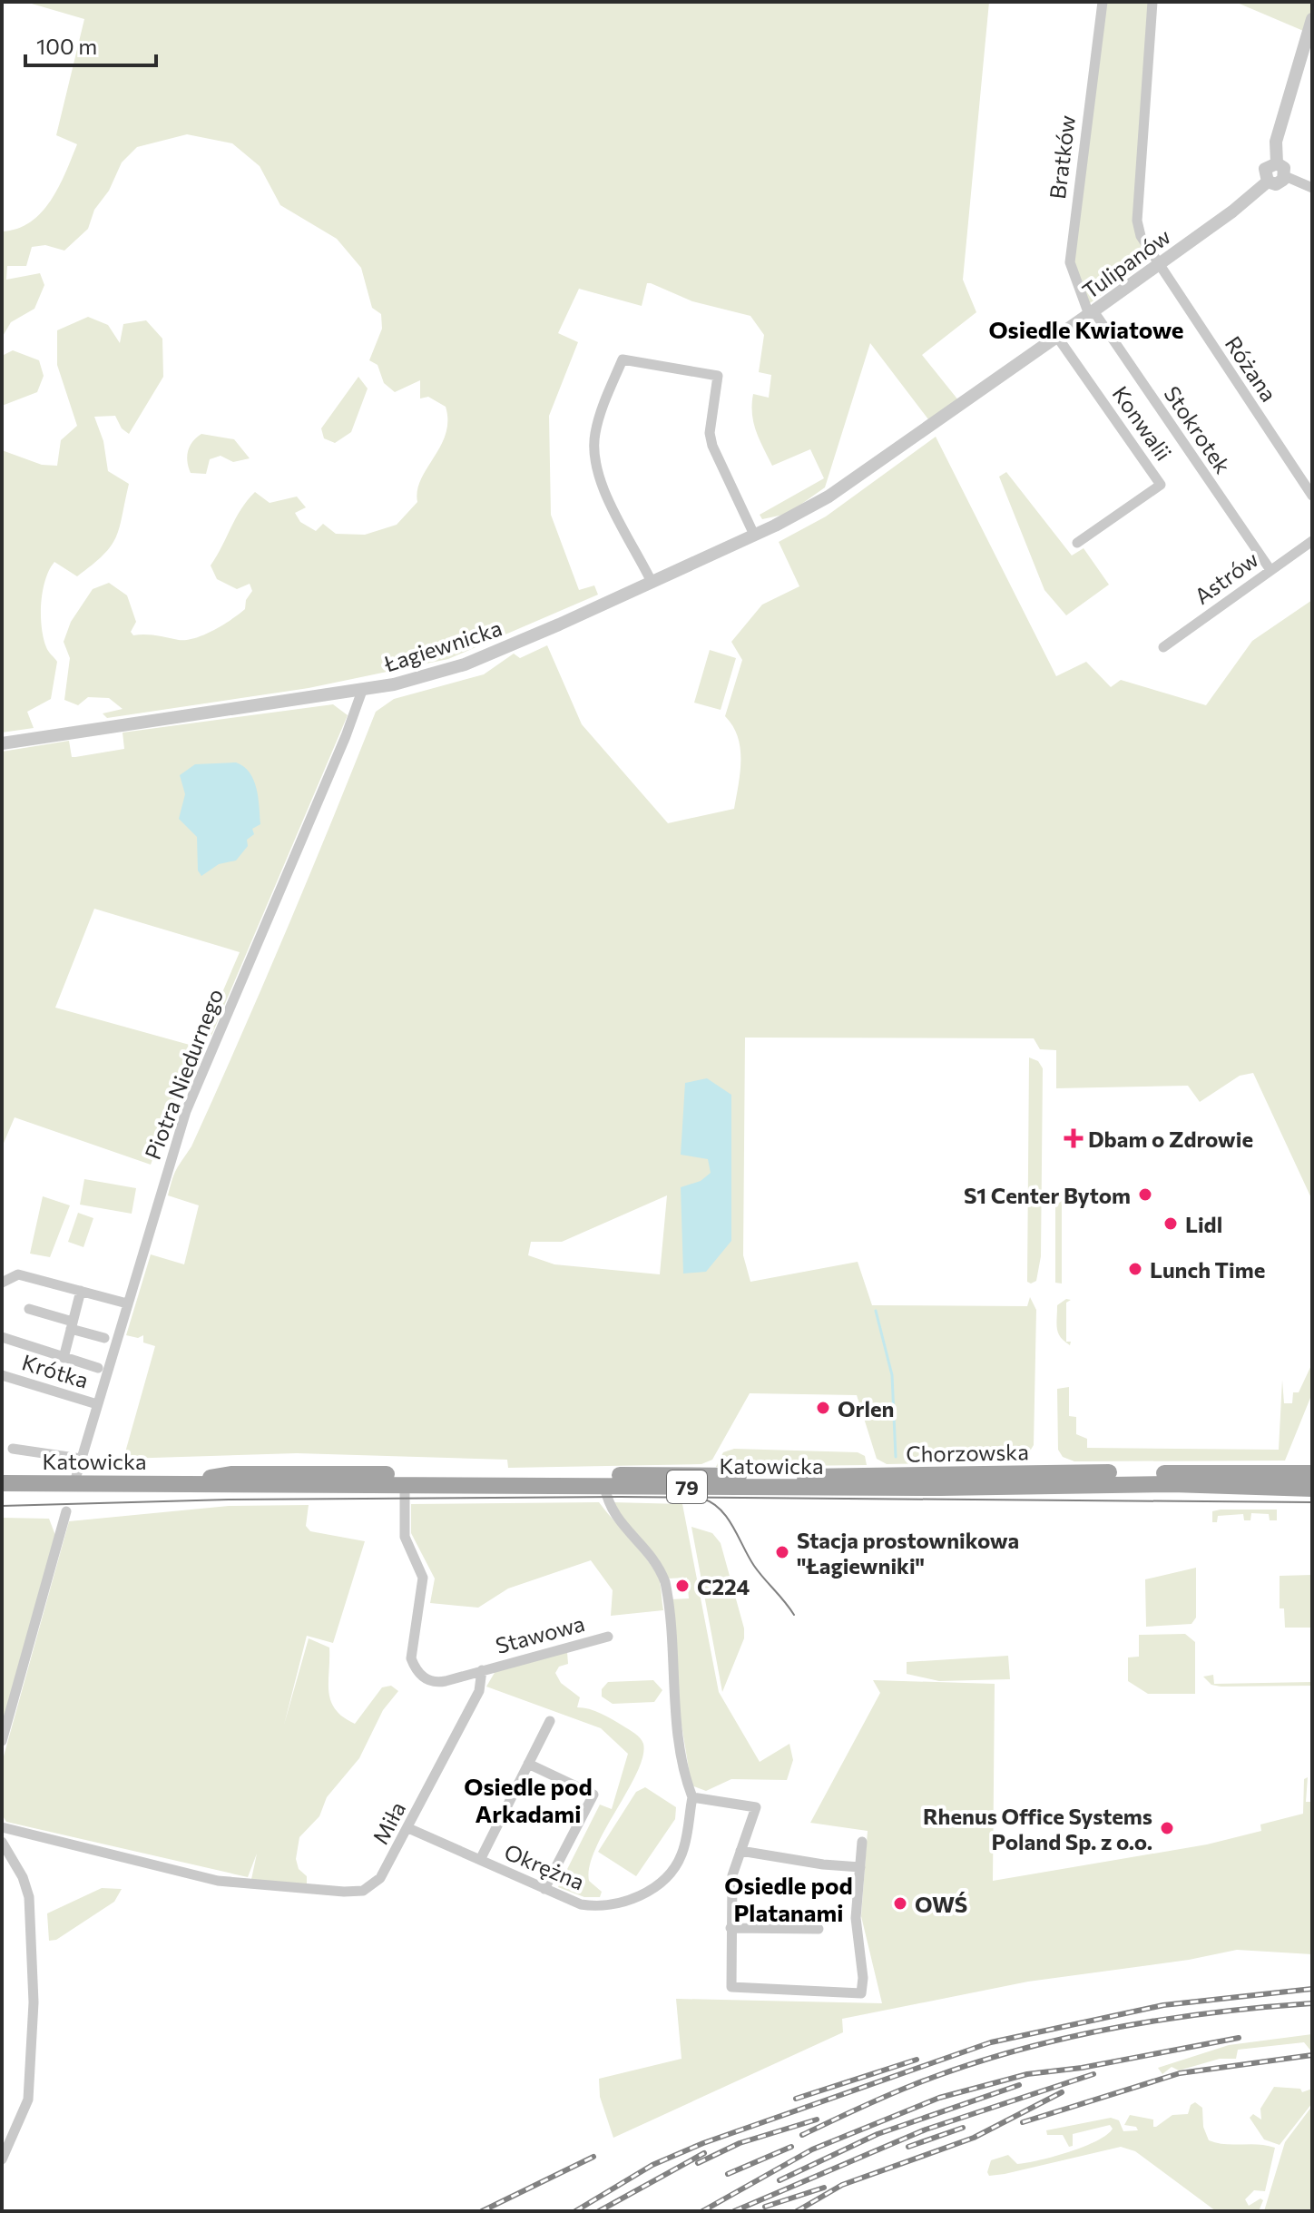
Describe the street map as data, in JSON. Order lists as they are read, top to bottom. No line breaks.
{"streets":{"main road":["Chorzowska","Katowicka","79"],"street":["Bratków","Tulipanów","Różana","Konwalii","Stokrotek","Astrów","Łagiewnicka","Piotra Niedurnego","Krótka","Stawowa","Miła","Okrężna"]},"crossings":[["Bratków","Tulipanów"],["Bratków","Stokrotek"],["Tulipanów","Różana"],["Tulipanów","Konwalii"],["Tulipanów","Stokrotek"],["Tulipanów","Łagiewnicka"],["Stokrotek","Astrów"],["Łagiewnicka","Piotra Niedurnego"],["Piotra Niedurnego","Krótka"],["Piotra Niedurnego","Katowicka"],["Chorzowska","Katowicka"],["Katowicka","Okrężna"],["Stawowa","Miła"],["Miła","Okrężna"]],"districts":["Osiedle Kwiatowe","Osiedle pod Arkadami","Osiedle pod Platanami"],"places":{"health":["Dbam o Zdrowie"],"other":["S1 Center Bytom","Lidl","Lunch Time","Orlen","Stacja prostownikowa \"Łagiewniki\"","C224","Rhenus Office Systems Poland Sp. z o.o.","OWŚ"]},"scale_bar":"100 m"}
